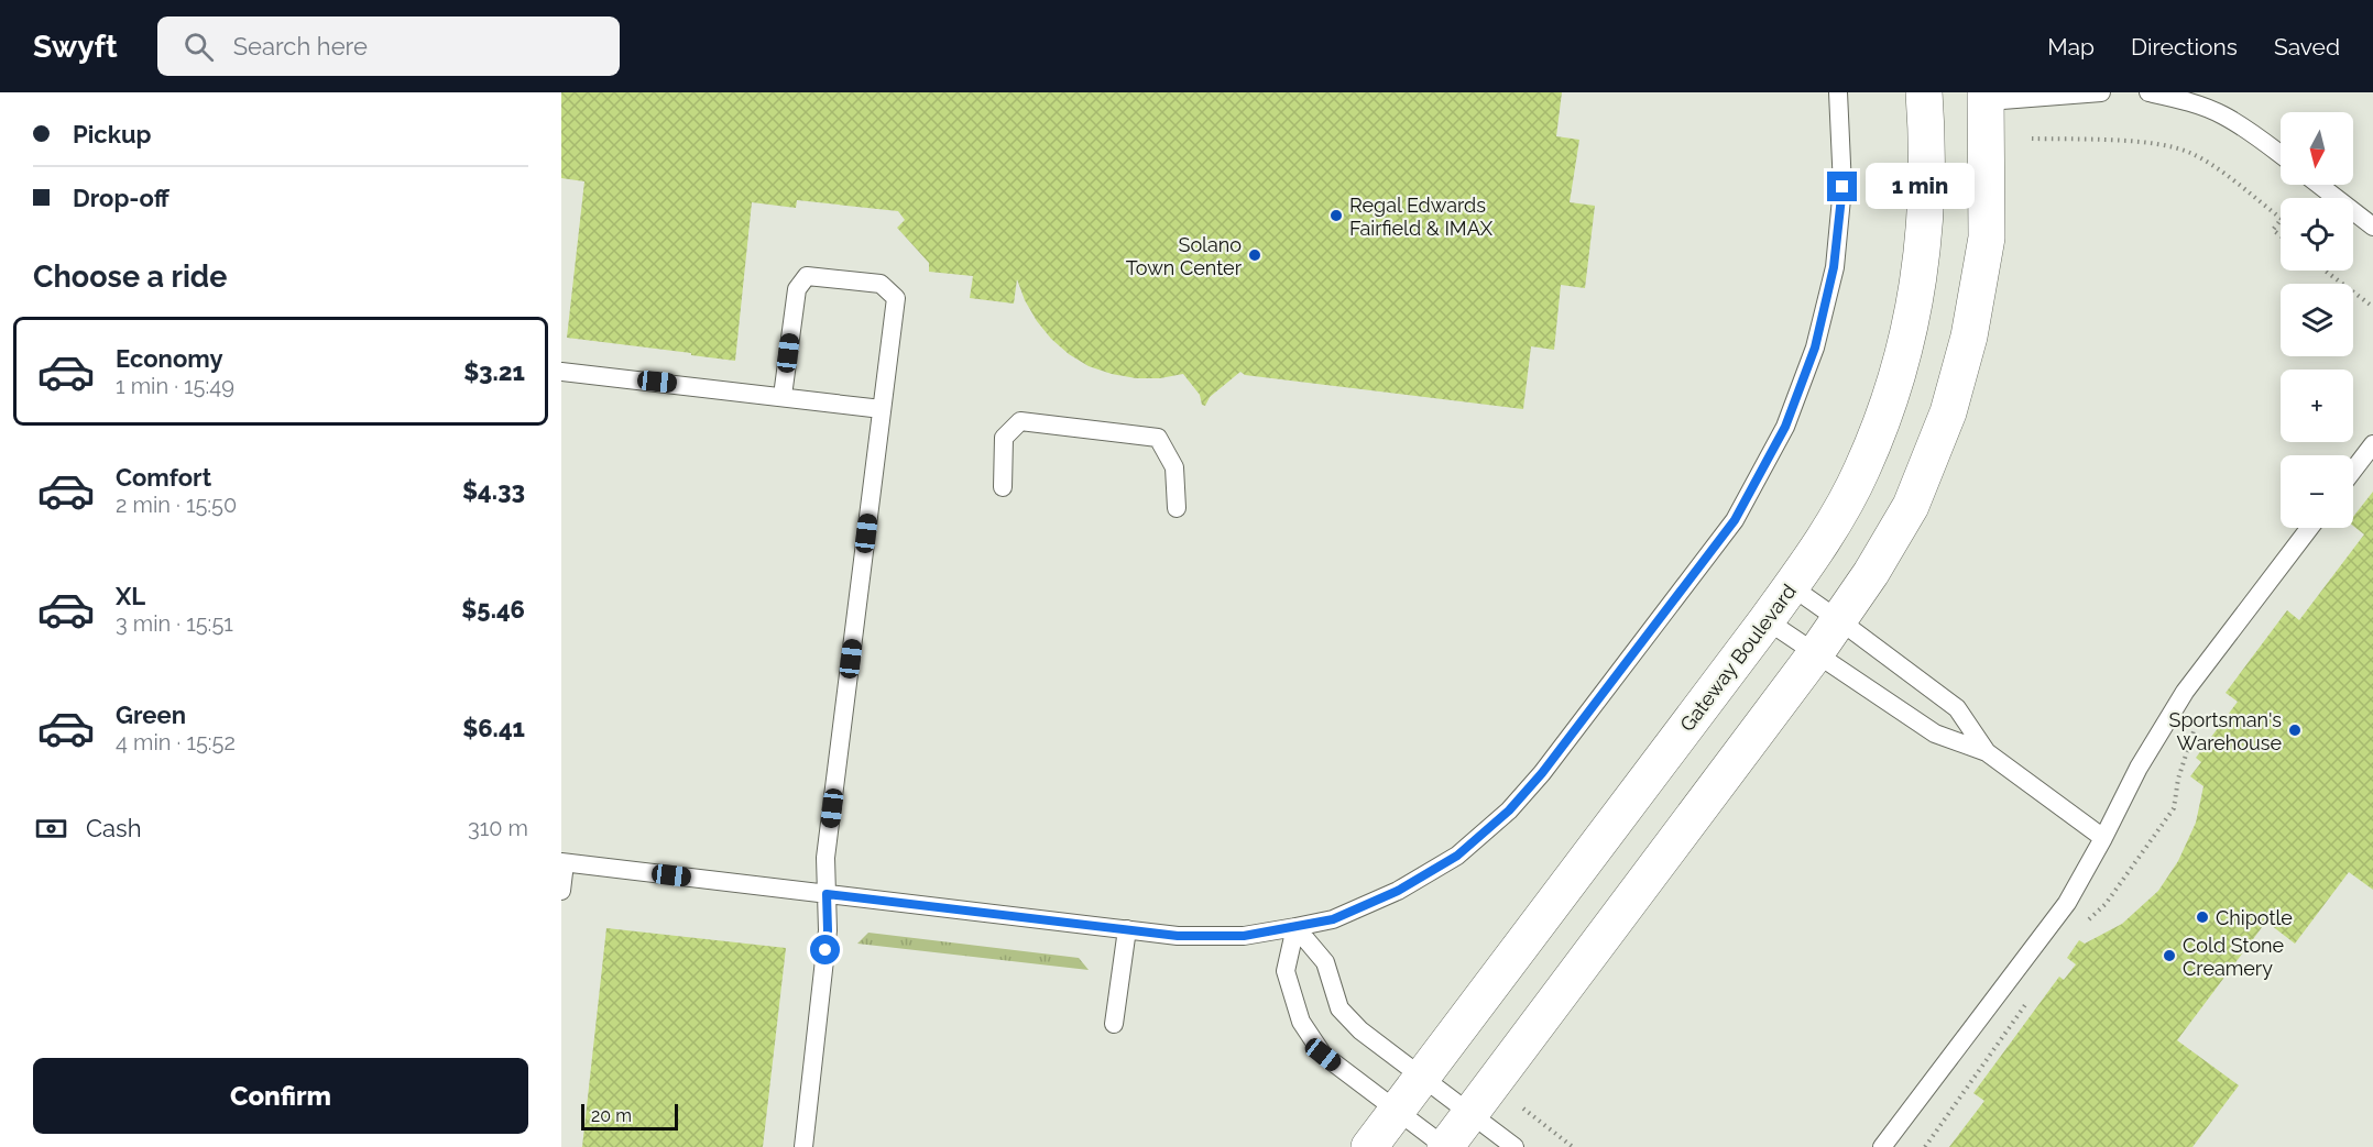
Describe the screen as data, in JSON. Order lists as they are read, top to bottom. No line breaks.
{"streets":{"street":["Gateway Boulevard"]},"places":["Regal Edwards Fairfield & IMAX","Solano Town Center","Sportsman's Warehouse","Chipotle","Cold Stone Creamery"],"scale_bar":"20 m","north":"bottom","page":{"header":"Swyft","search":"Search here","nav":["Map","Directions","Saved"],"banner":["Pickup","Drop-off"],"map_buttons":["+","−"],"bubble":"1 min","heading":"Choose a ride","list":[{"name":"Economy","note":"1 min · 15:49","value":"$3.21"},{"name":"Comfort","note":"2 min · 15:50","value":"$4.33"},{"name":"XL","note":"3 min · 15:51","value":"$5.46"},{"name":"Green","note":"4 min · 15:52","value":"$6.41"}],"pay":["Cash","310 m"],"buttons":"Confirm","scale":"20 m"}}
